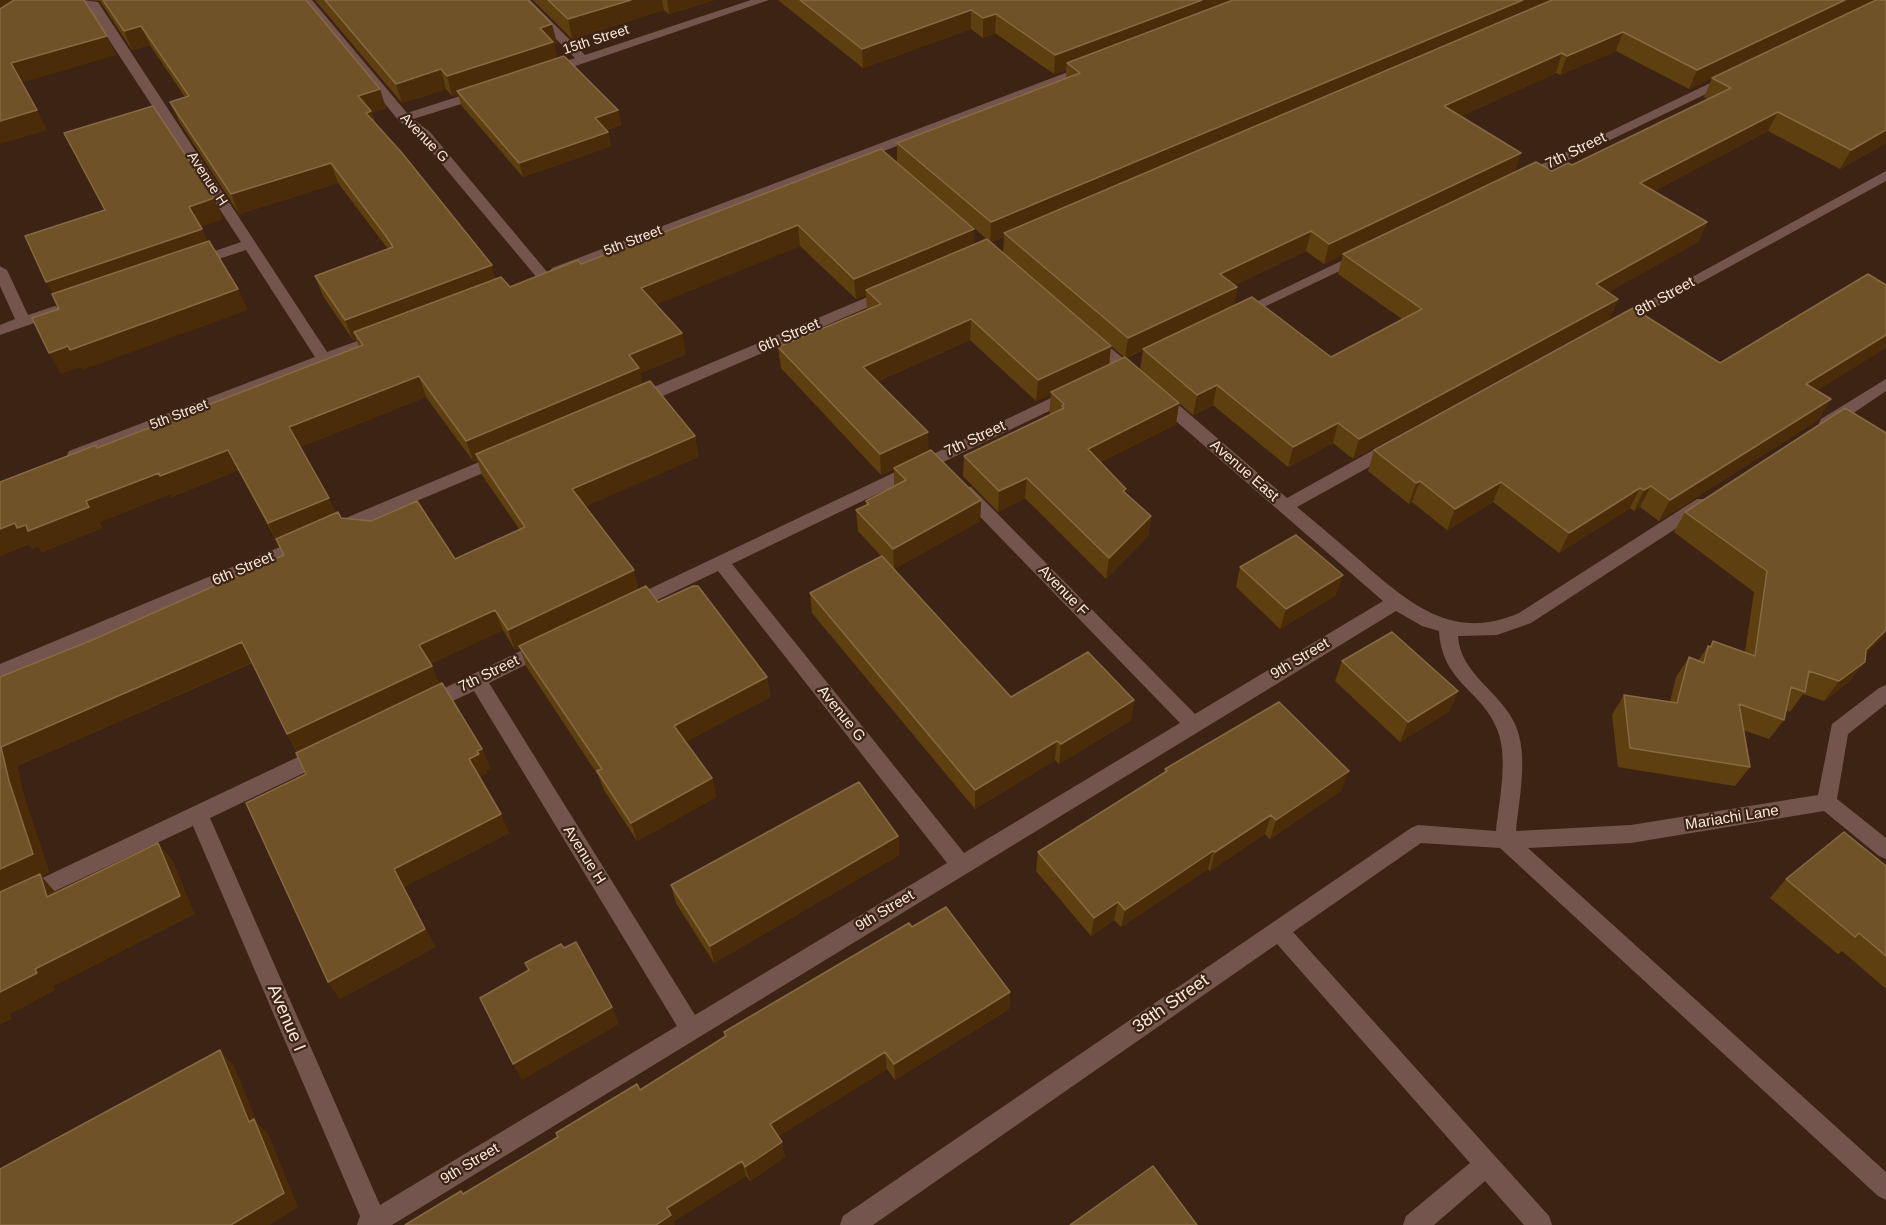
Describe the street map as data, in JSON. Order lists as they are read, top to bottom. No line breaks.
{"streets":{"lane":["15th Street","Avenue G","7th Street","Avenue H","5th Street","8th Street","6th Street","Avenue East","Avenue F","9th Street","Mariachi Lane","38th Street","Avenue I"]},"crossings":[["Avenue G","7th Street"],["Avenue G","5th Street"],["Avenue G","9th Street"],["7th Street","Avenue H"],["7th Street","Avenue F"],["Avenue H","5th Street"],["Avenue H","9th Street"],["Avenue East","9th Street"],["Avenue F","9th Street"],["9th Street","Avenue I"],["Mariachi Lane","38th Street"]]}
